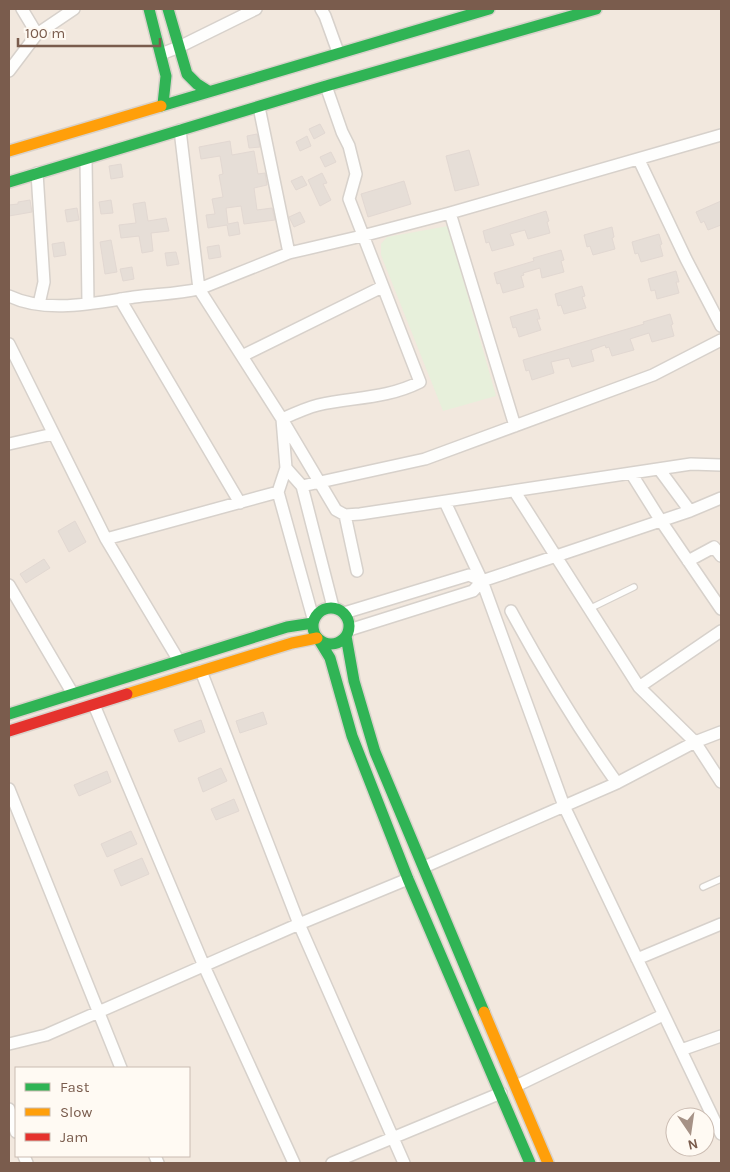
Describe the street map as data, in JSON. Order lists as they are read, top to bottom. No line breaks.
{"legend":["Fast","Slow","Jam"],"scale_bar":"100 m","north":"bottom"}
